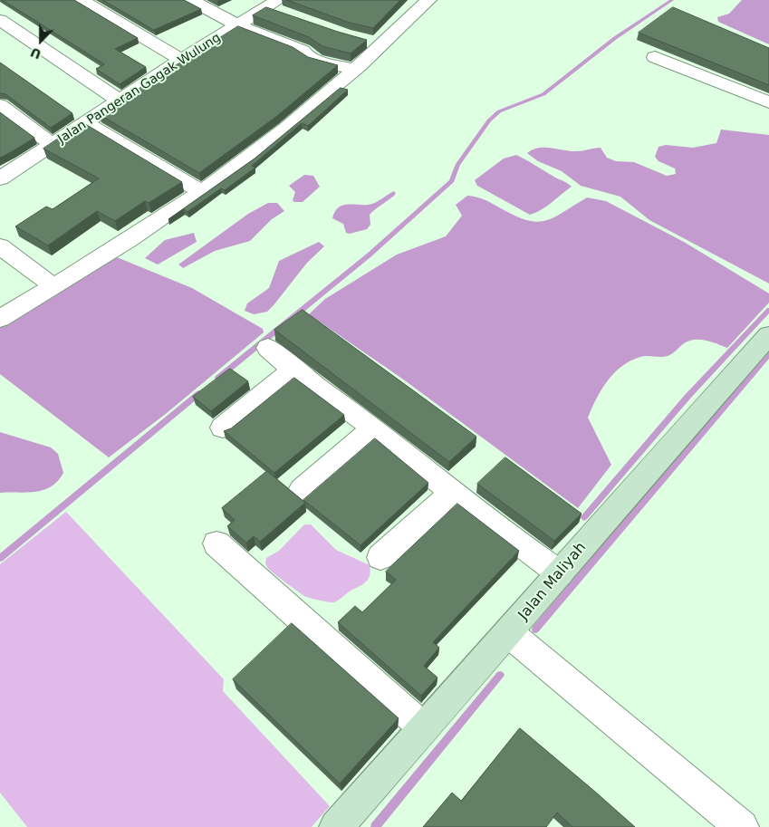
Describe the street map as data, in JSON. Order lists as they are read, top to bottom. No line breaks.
{"streets":{"street":["Jalan Pangeran Gagak Wulung","Jalan Maliyah"]},"north":"bottom"}
